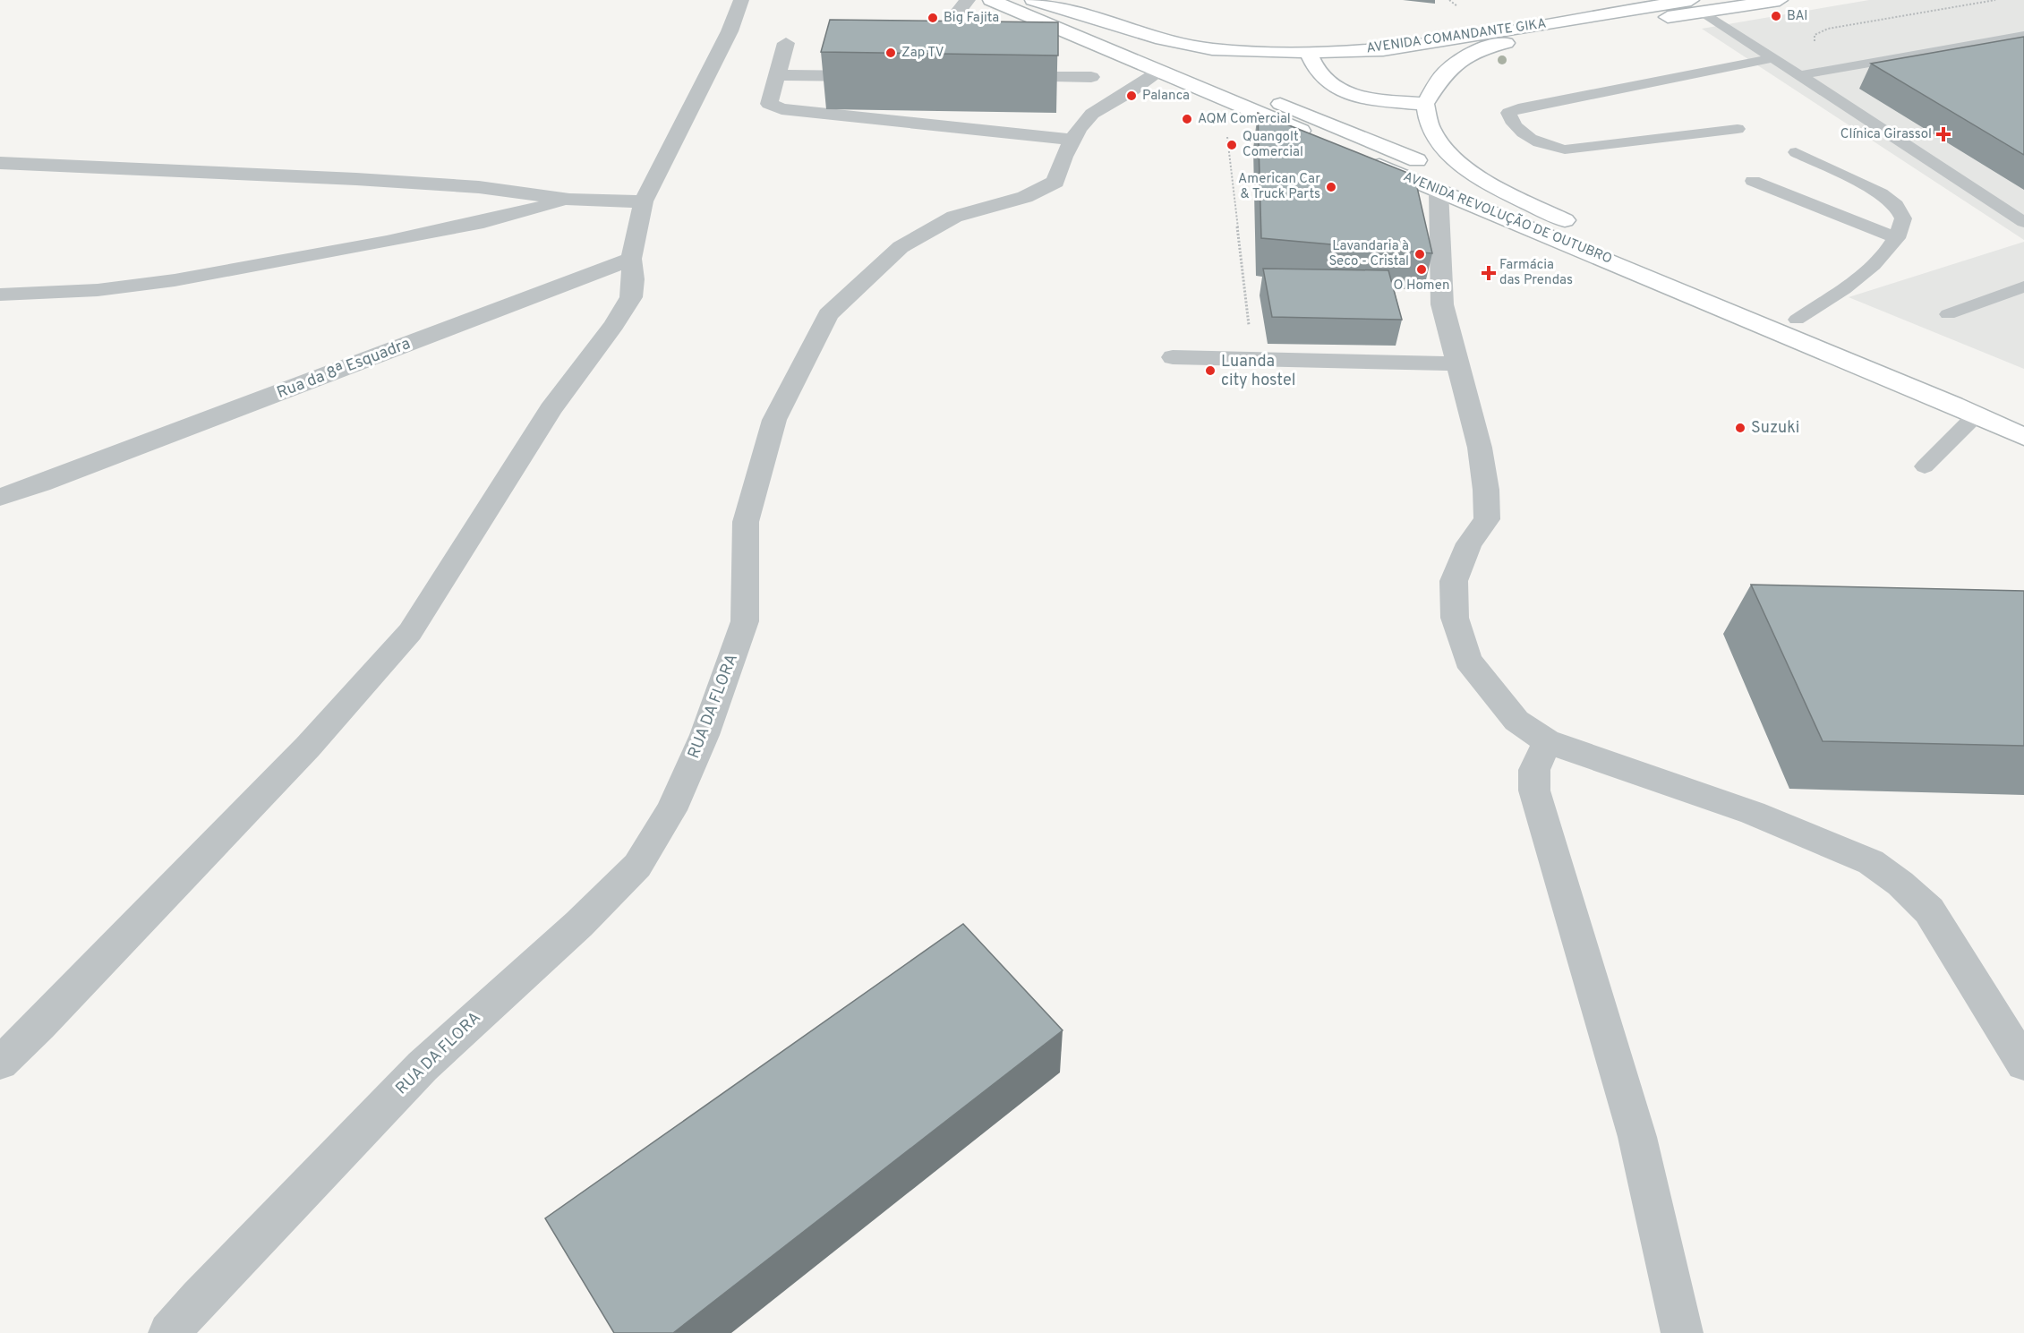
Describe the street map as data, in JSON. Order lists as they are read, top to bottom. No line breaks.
{"streets":{"main road":["AVENIDA COMANDANTE GIKA","AVENIDA REVOLUÇÃO DE OUTUBRO"],"street":["Rua da 8ª Esquadra","RUA DA FLORA"]},"crossings":[["AVENIDA REVOLUÇÃO DE OUTUBRO","RUA DA FLORA"]],"places":{"other":["BAI","Big Fajita","Zap TV","Palanca","AQM Comercial","Quangolt Comercial","American Car & Truck Parts","Lavandaria à Seco - Cristal","O Homen","Luanda city hostel","Suzuki"],"health":["Clínica Girassol","Farmácia das Prendas"]}}
